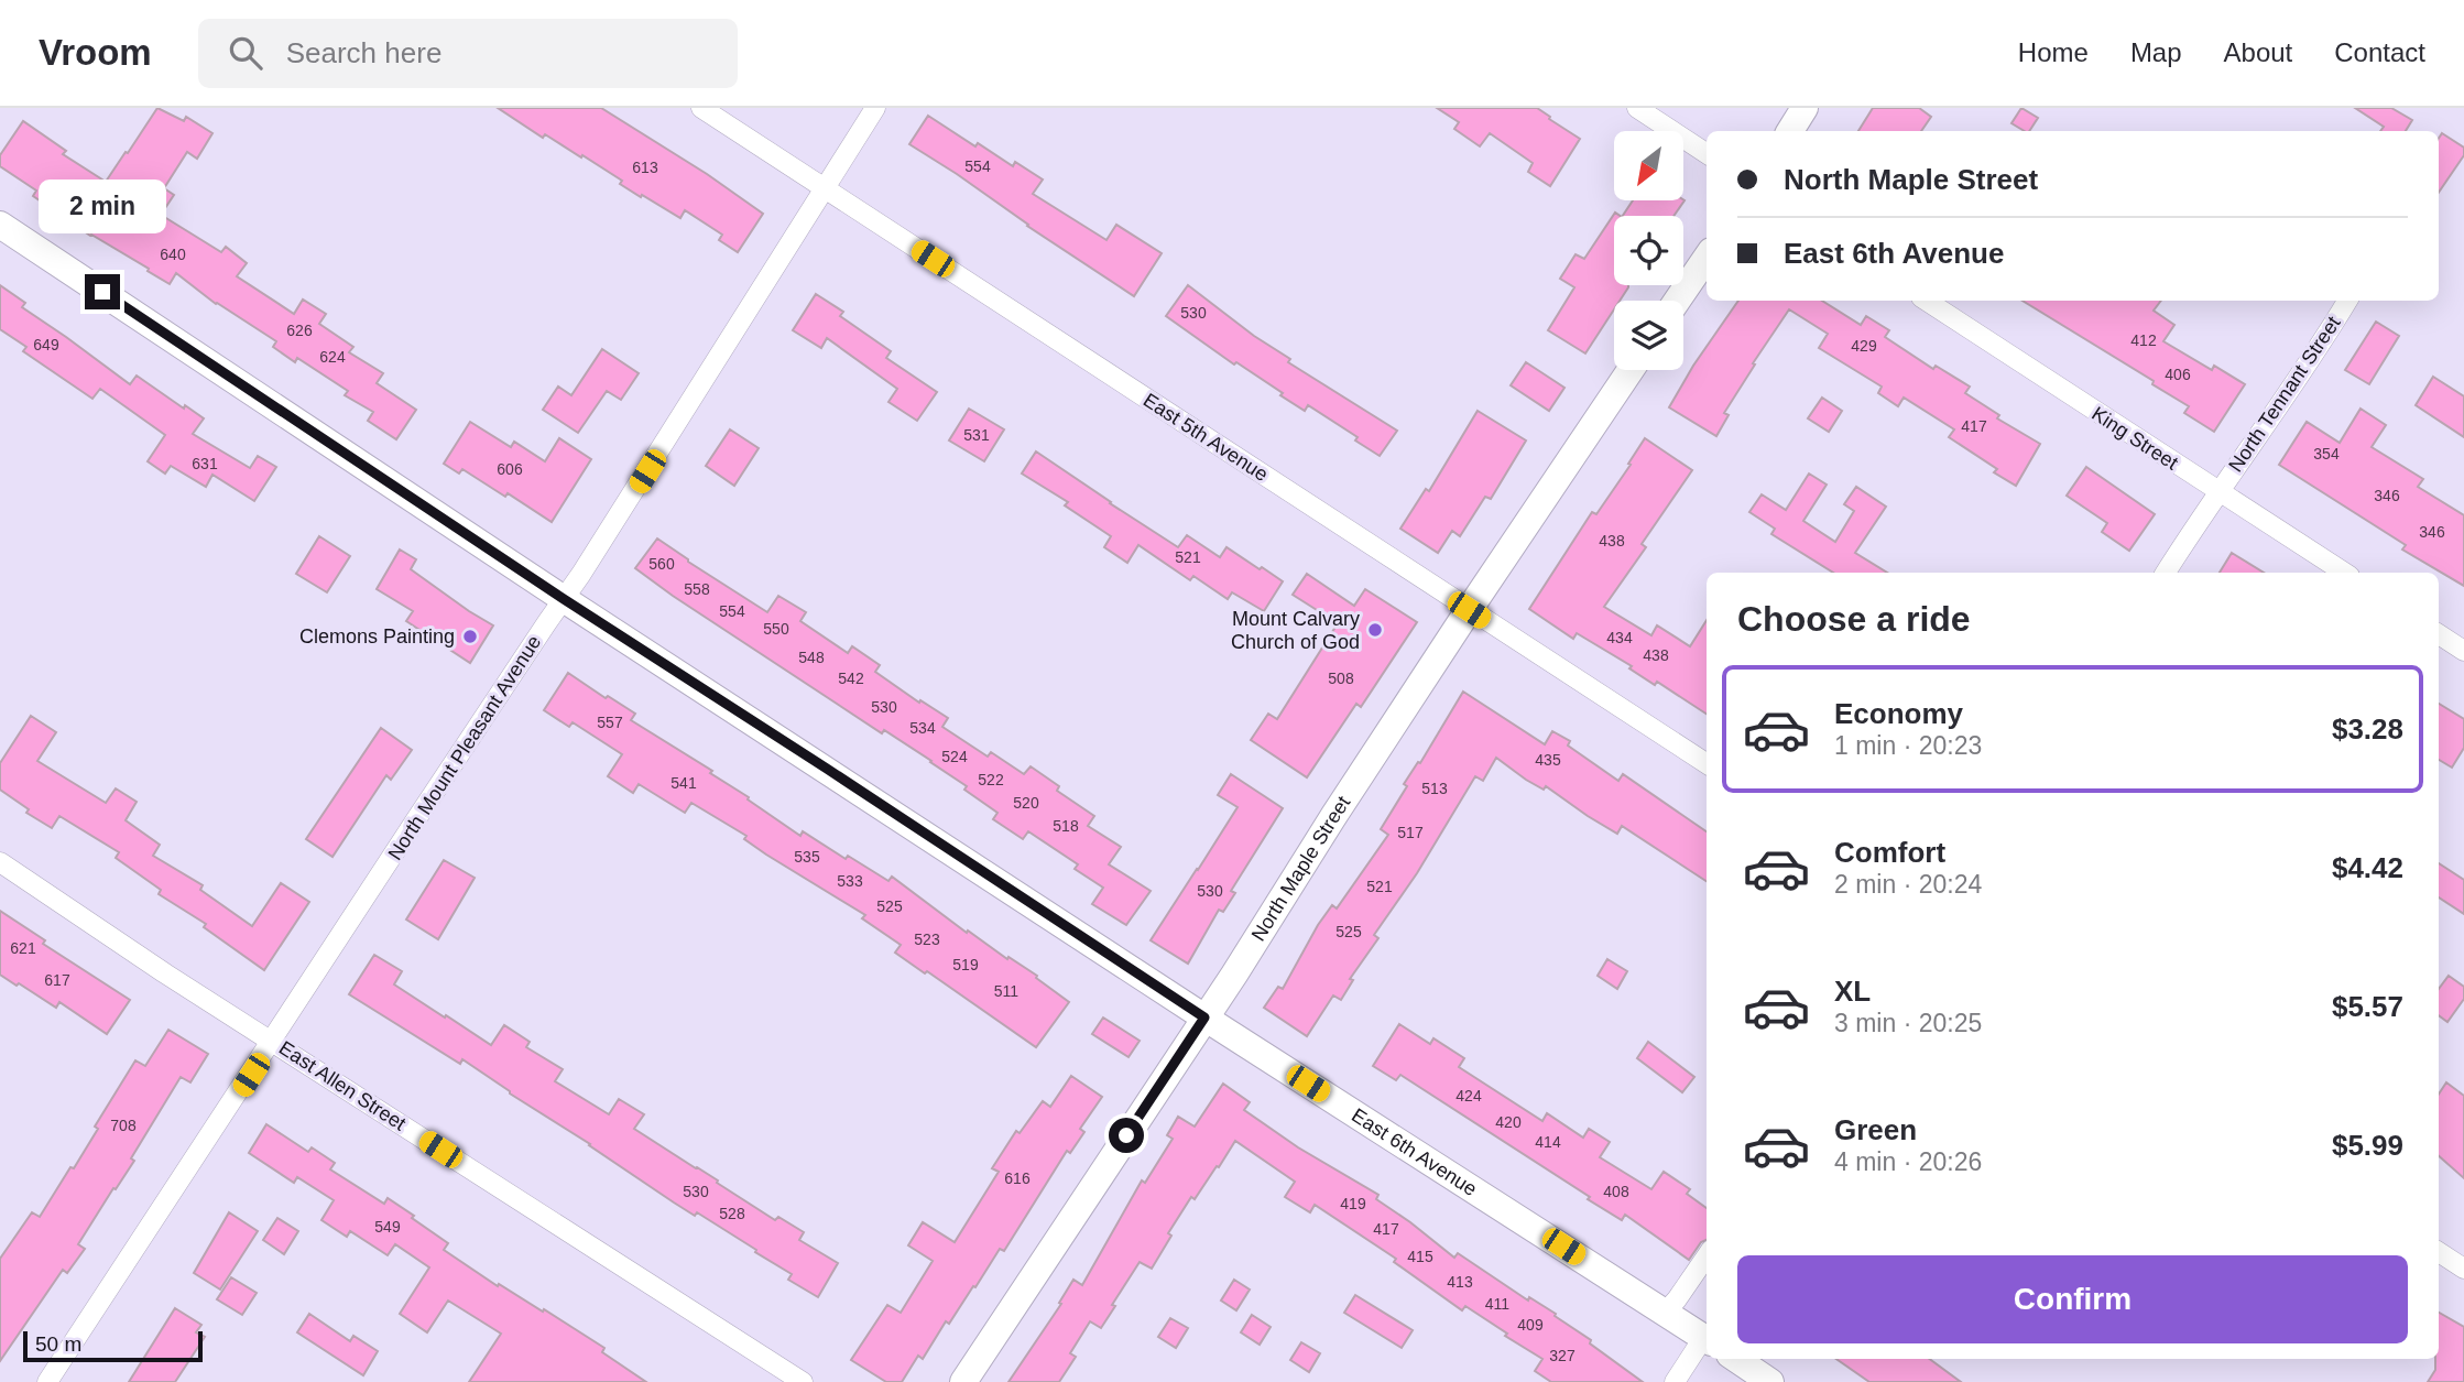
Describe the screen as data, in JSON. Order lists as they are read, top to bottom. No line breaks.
{"streets":{"street":["North Tennant Street","East 5th Avenue","King Street","North Mount Pleasant Avenue","North Maple Street","East Allen Street","East 6th Avenue"]},"crossings":[["North Tennant Street","King Street"],["East 5th Avenue","North Mount Pleasant Avenue"],["East 5th Avenue","North Maple Street"],["North Mount Pleasant Avenue","East Allen Street"],["North Mount Pleasant Avenue","East 6th Avenue"],["North Maple Street","East 6th Avenue"]],"places":["Mount Calvary Church of God","Clemons Painting"],"house_numbers":["554","613","640","530","626","412","649","429","624","406","417","531","354","631","606","346","346","438","521","560","558","554","550","434","438","548","542","508","530","557","534","524","435","522","541","513","520","518","517","535","533","521","530","525","525","523","621","519","617","511","424","420","708","414","616","530","408","419","528","549","417","415","413","411","409","327"],"scale_bar":"50 m","north":"bottom left","page":{"header":"Vroom","search":"Search here","nav":["Home","Map","About","Contact"],"banner":["North Maple Street","East 6th Avenue"],"bubble":"2 min","heading":"Choose a ride","list":[{"name":"Economy","note":"1 min · 20:23","value":"$3.28"},{"name":"Comfort","note":"2 min · 20:24","value":"$4.42"},{"name":"XL","note":"3 min · 20:25","value":"$5.57"},{"name":"Green","note":"4 min · 20:26","value":"$5.99"}],"buttons":"Confirm","scale":"50 m"}}
